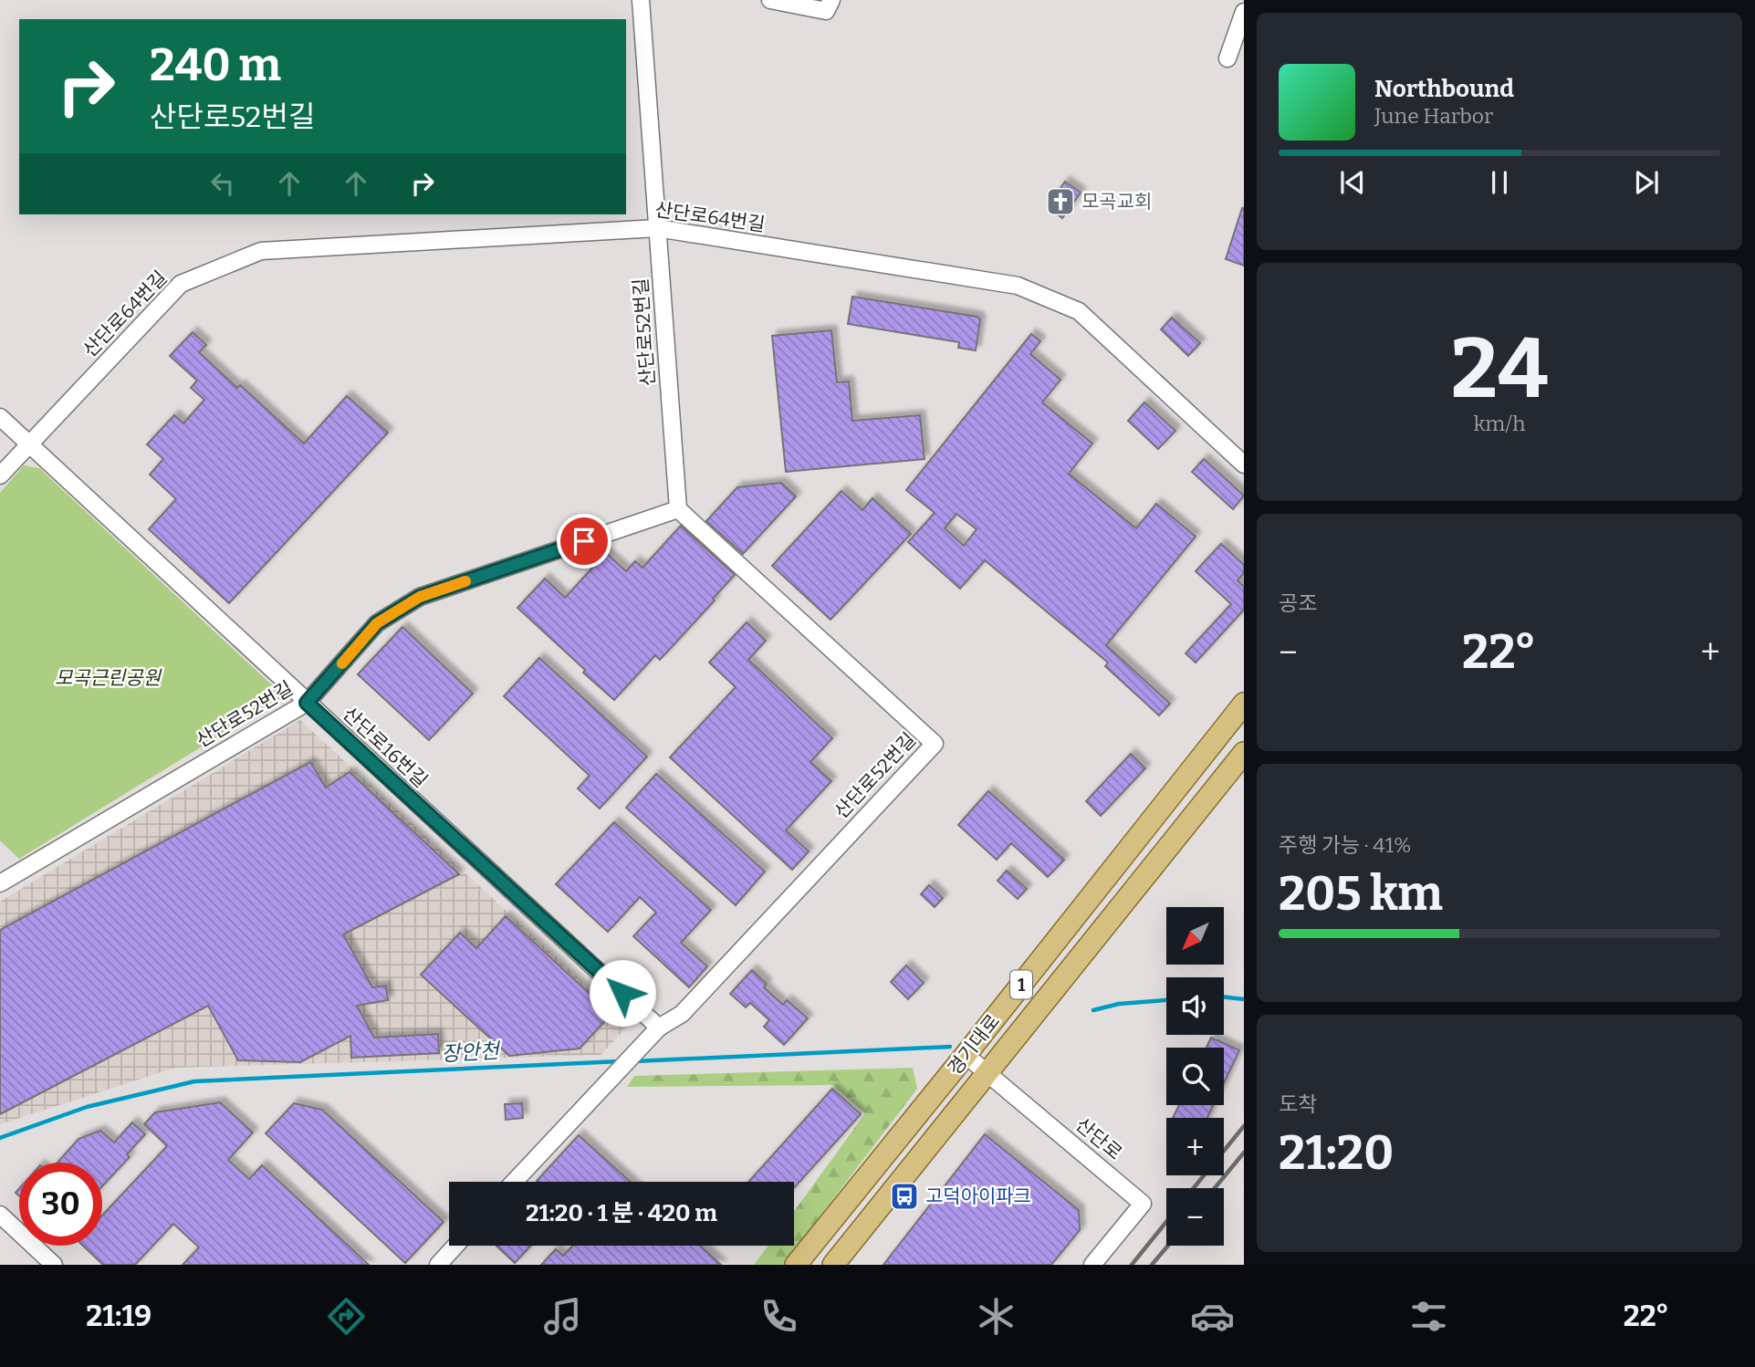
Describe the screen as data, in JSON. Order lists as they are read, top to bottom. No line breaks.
{"streets":{"main road":["1","경기대로"],"street":["산단로64번길","산단로52번길","산단로16번길","산단로"]},"crossings":[["산단로64번길","산단로52번길"],["산단로64번길","산단로16번길"],["산단로52번길","산단로16번길"],["경기대로","산단로"]],"water":["장안천"],"parks":["모곡근린공원"],"places":{"church":["모곡교회"],"bus stop":["고덕아이파크"]},"north":"bottom left","page":{"turn":["240 m","산단로52번길"],"song":["Northbound","June Harbor"],"tile":[["24","km/h"],"공조",["주행 가능 · 41%","205 km"],["도착","21:20"]],"heat":["−","22°","+"],"map_buttons":["+","−"],"limit":"30","trip":"21:20 · 1 분 · 420 m","tabs":["21:19","22°"]}}
